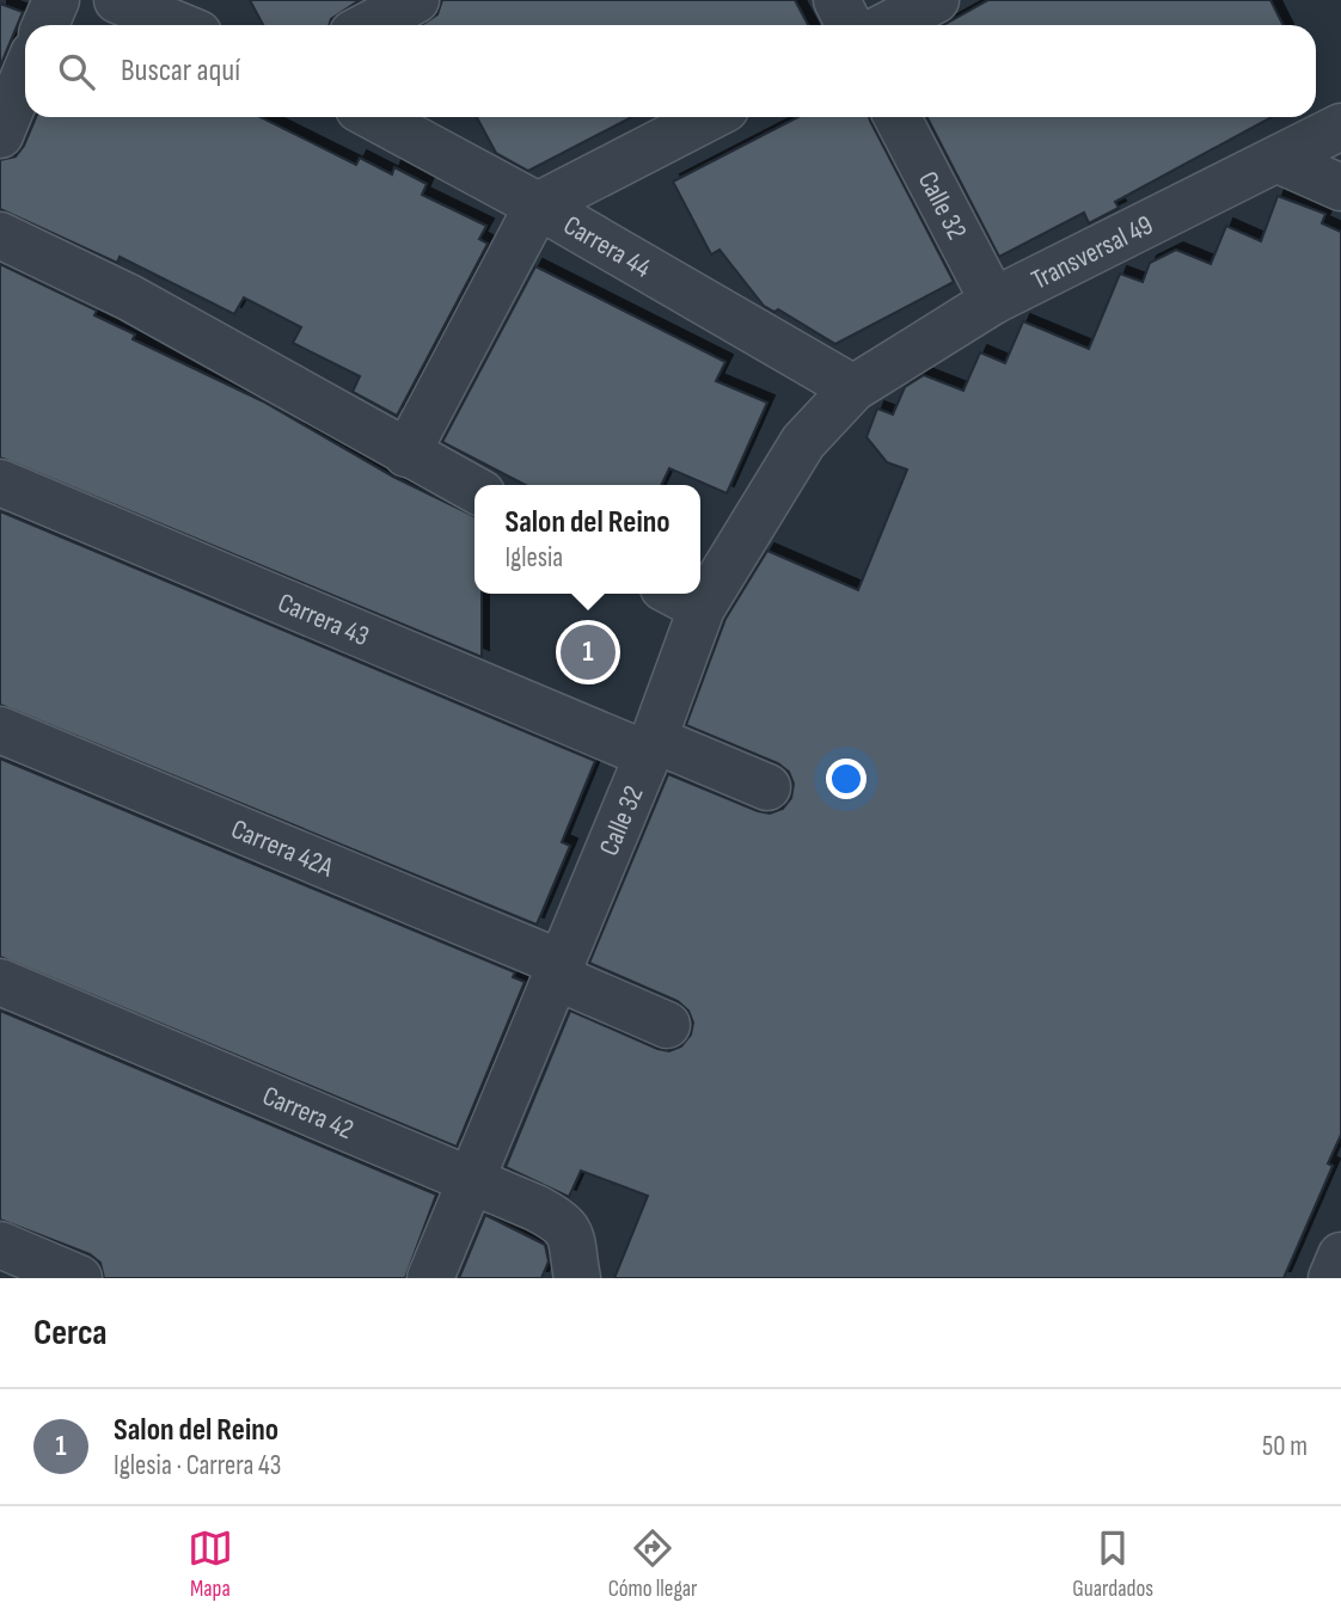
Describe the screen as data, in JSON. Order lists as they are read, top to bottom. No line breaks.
{"streets":{"street":["Calle 32","Carrera 44","Transversal 49","Carrera 43","Carrera 42A","Carrera 42"]},"crossings":[["Calle 32","Carrera 44"],["Calle 32","Transversal 49"],["Calle 32","Carrera 43"],["Calle 32","Carrera 42A"],["Calle 32","Carrera 42"],["Carrera 44","Transversal 49"]],"page":{"search":"Buscar aquí","popup":["Salon del Reino","Iglesia"],"pins":"1","heading":"Cerca","list":[{"mark":"1","name":"Salon del Reino","note":"Iglesia · Carrera 43","value":"50 m"}],"nav":["Mapa","Cómo llegar","Guardados"]}}
